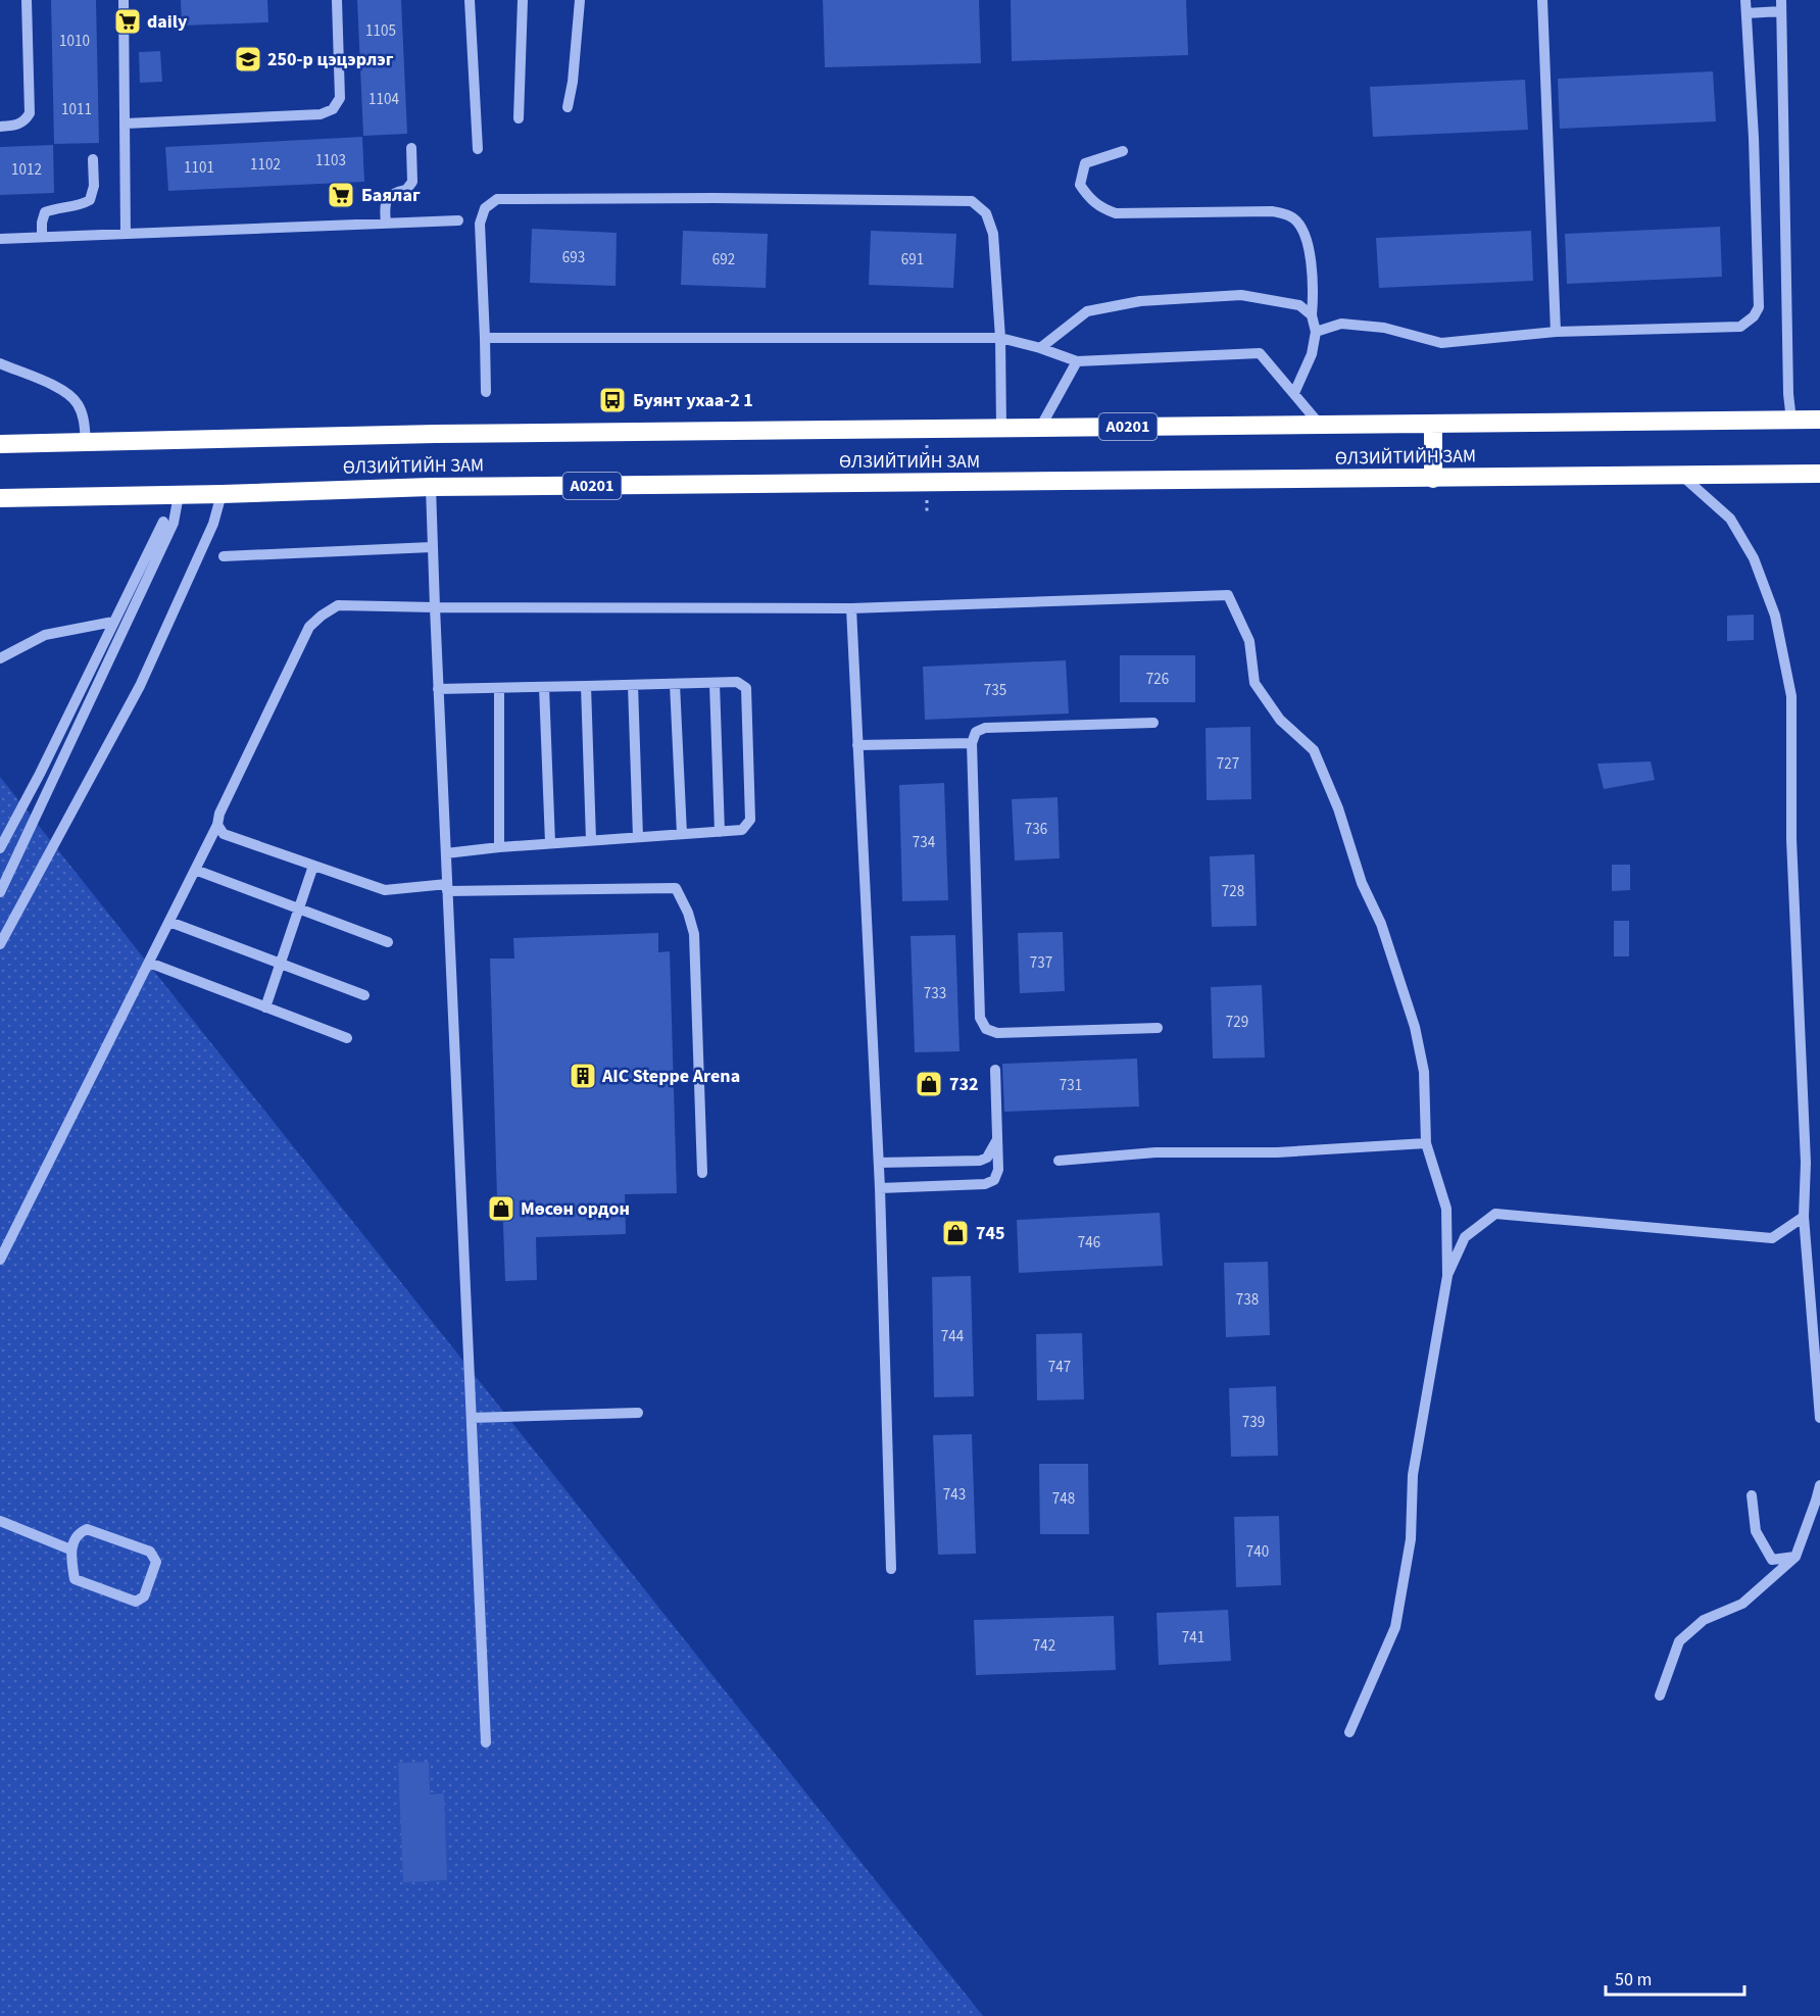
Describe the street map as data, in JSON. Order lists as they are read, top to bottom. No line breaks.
{"streets":{"highway":["A0201","ӨЛЗИЙТИЙН ЗАМ"]},"places":{"supermarket":["daily","Баялаг"],"school or university":["250-р цэцэрлэг"],"bus stop":["Буянт ухаа-2 1"],"building":["AIC Steppe Arena"],"shop":["732","Мөсөн ордон","745"]},"house_numbers":["1105","1010","1104","1011","1103","1102","1101","1012","693","692","691","726","735","727","736","734","728","737","733","729","731","746","738","744","747","739","743","748","740","741","742"],"scale_bar":"50 m"}
